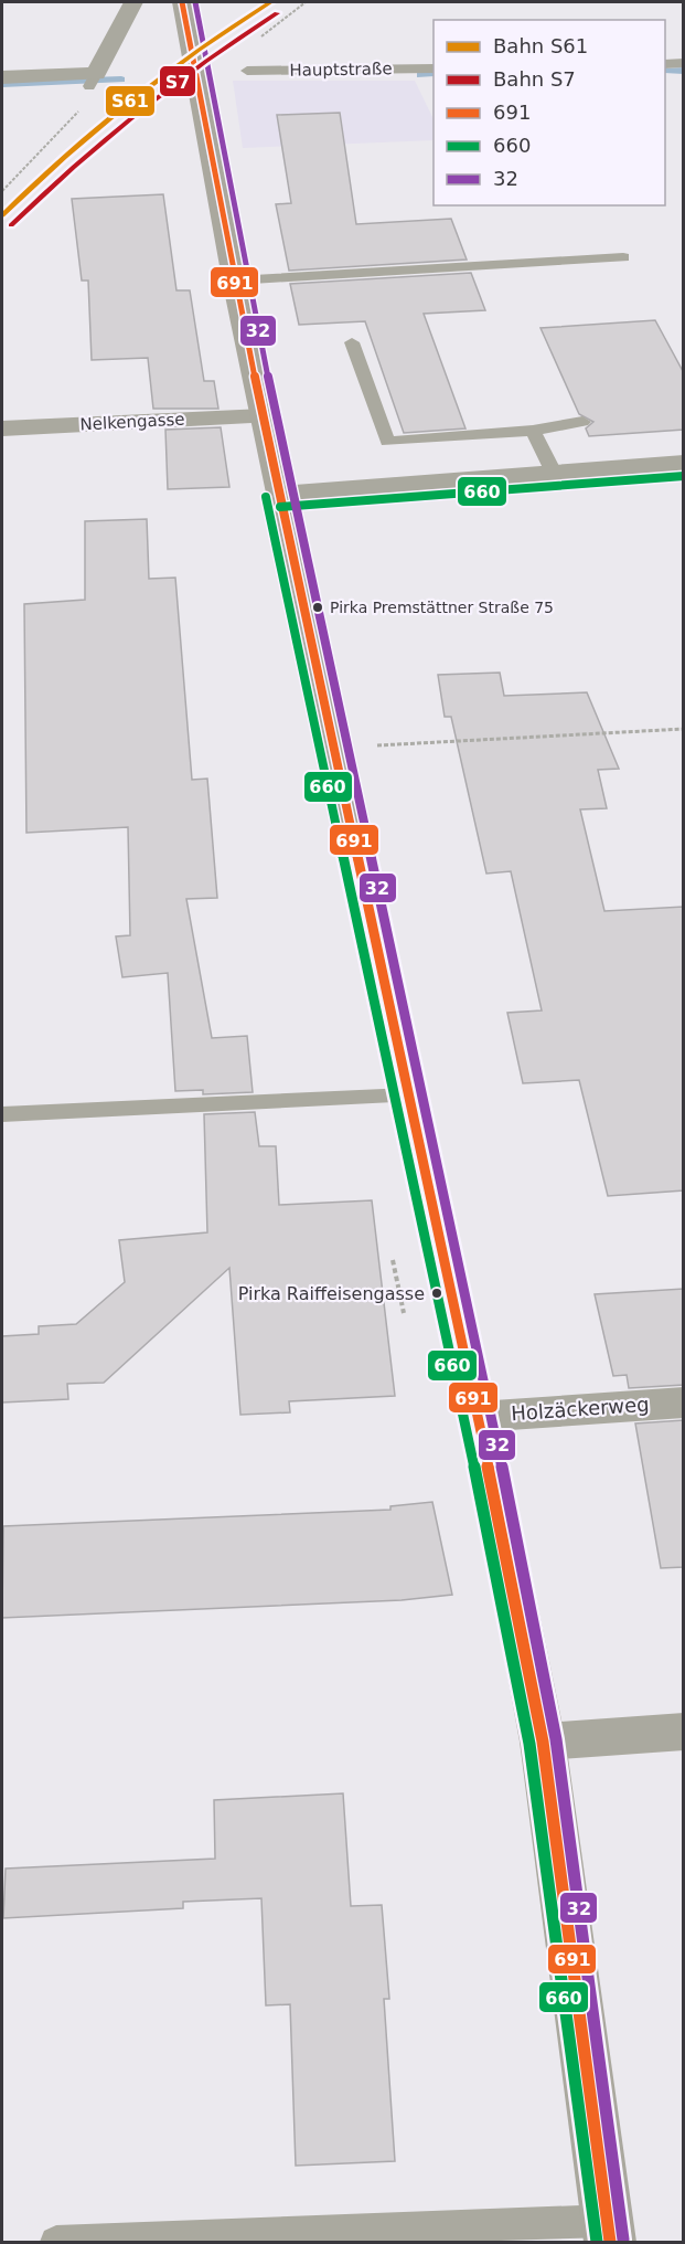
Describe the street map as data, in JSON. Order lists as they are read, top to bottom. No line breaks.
{"streets":{"street":["Nelkengasse","Holzäckerweg"],"lane":["Hauptstraße"]},"places":["Pirka Premstättner Straße 75","Pirka Raiffeisengasse"],"lines":["rail line S61","transit line 691","transit line 32","rail line S7","transit line 660"],"legend":["Bahn S61","Bahn S7","691","660","32"]}
